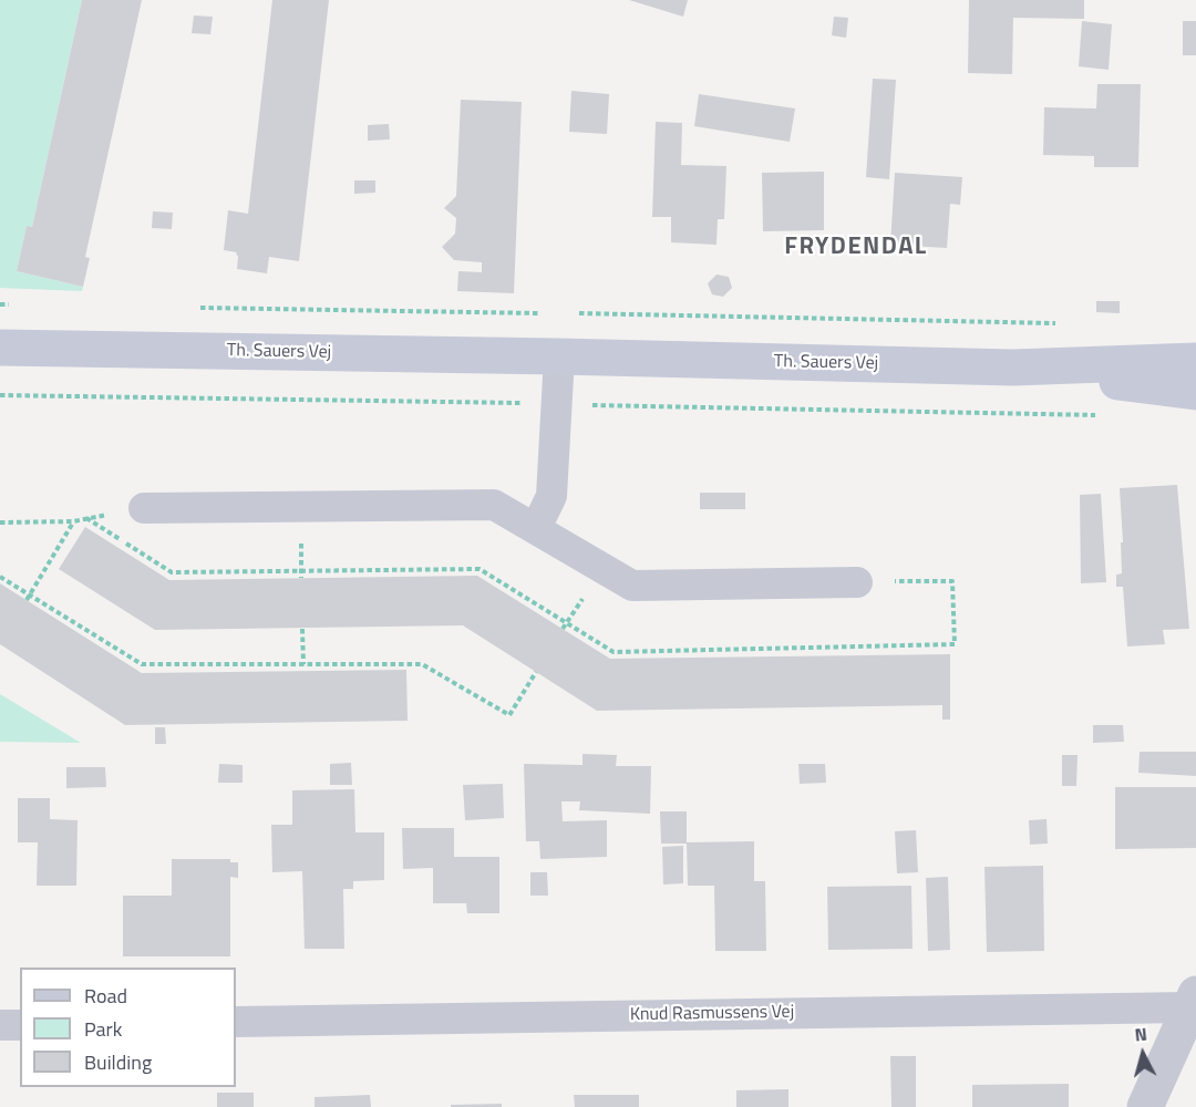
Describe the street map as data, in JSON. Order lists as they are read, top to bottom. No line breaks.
{"streets":{"main road":["Th. Sauers Vej"],"street":["Knud Rasmussens Vej"]},"districts":["FRYDENDAL"],"legend":["Road","Park","Building"],"north":"top"}
